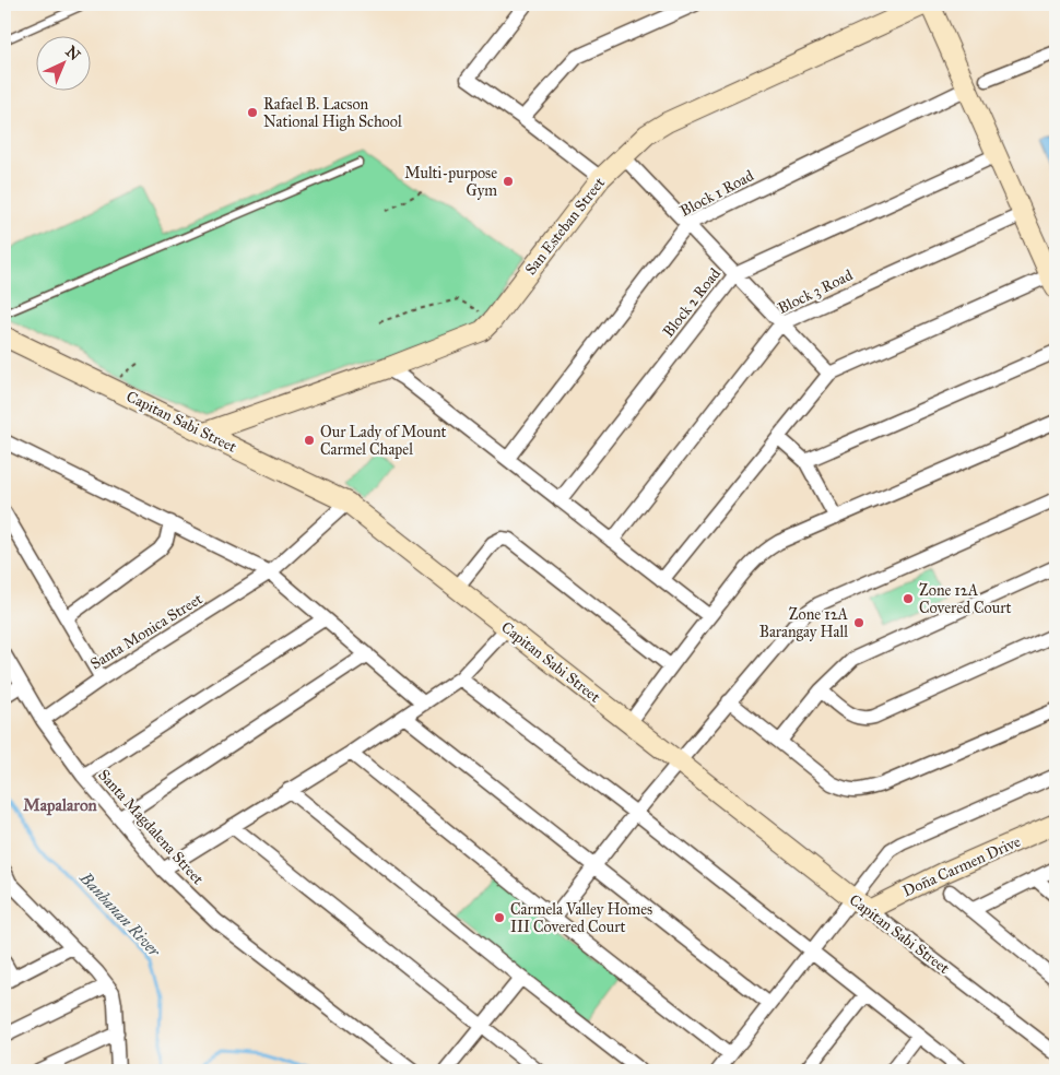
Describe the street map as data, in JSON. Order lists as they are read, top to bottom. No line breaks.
{"streets":{"street":["Block 1 Road","San Esteban Street","Block 3 Road","Block 2 Road","Capitan Sabi Street","Santa Monica Street","Santa Magdalena Street","Doña Carmen Drive"]},"crossings":[["San Esteban Street","Capitan Sabi Street"],["Capitan Sabi Street","Santa Monica Street"],["Capitan Sabi Street","Doña Carmen Drive"],["Santa Monica Street","Santa Magdalena Street"]],"districts":["Mapalaron"],"water":["Banbanan River"],"places":["Rafael B. Lacson National High School","Multi-purpose Gym","Our Lady of Mount Carmel Chapel","Zone 12A Covered Court","Zone 12A Barangay Hall","Carmela Valley Homes III Covered Court"],"north":"top right"}
